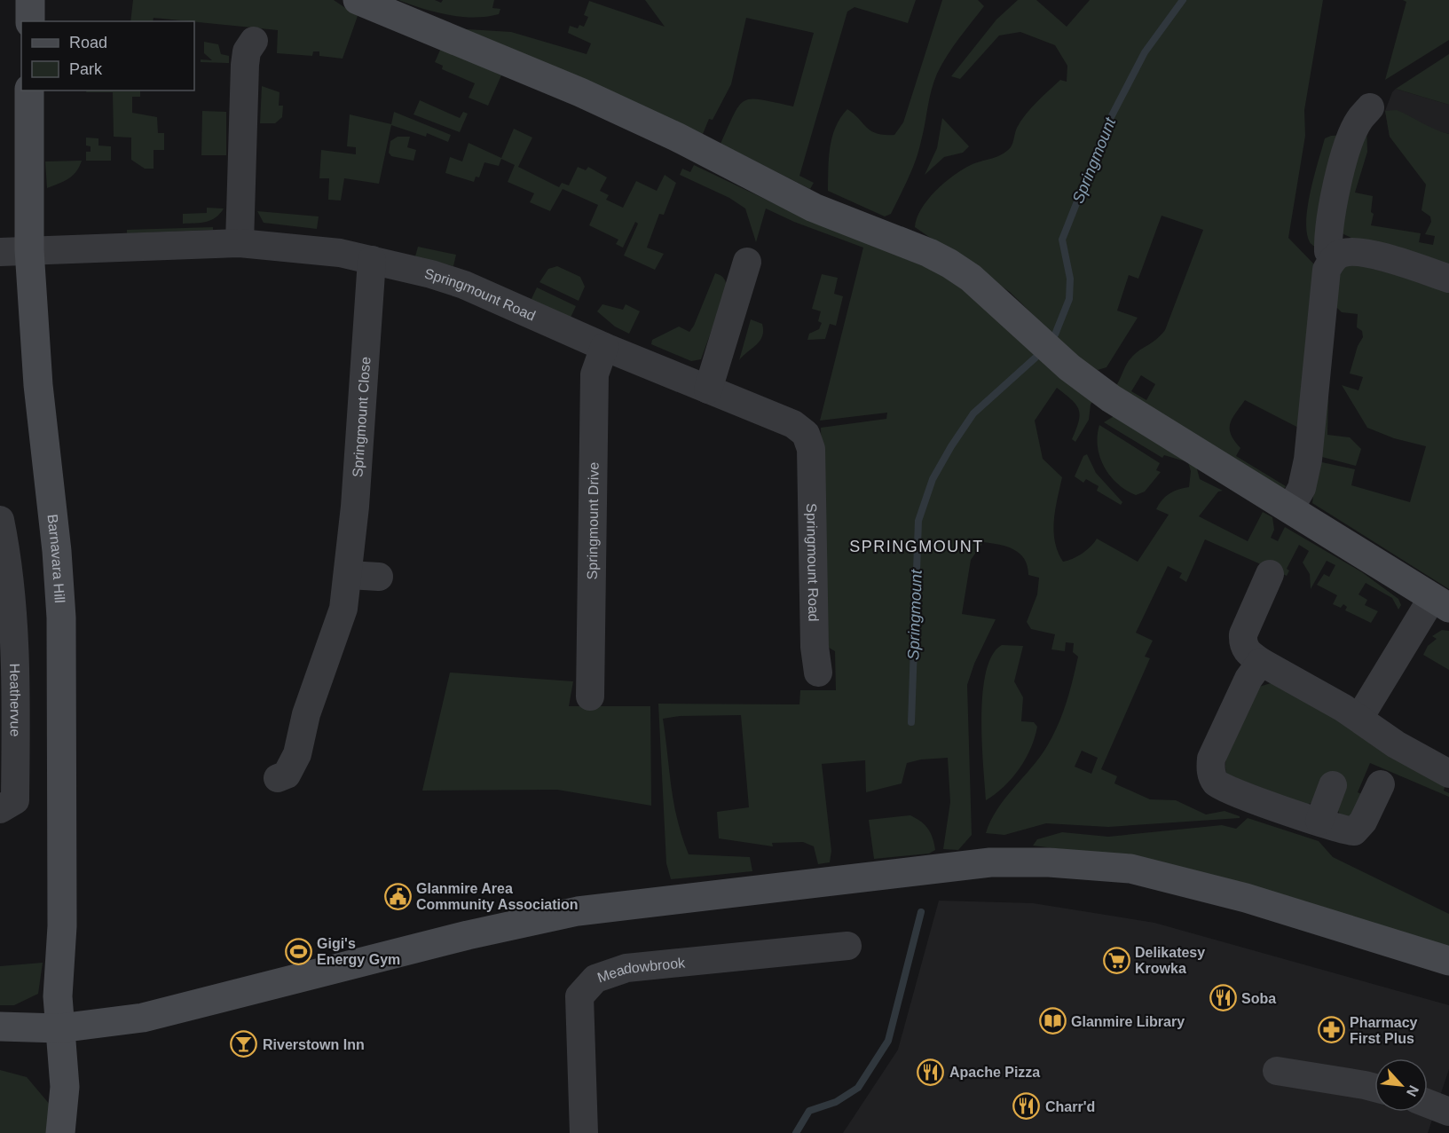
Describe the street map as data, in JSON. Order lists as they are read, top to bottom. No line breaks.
{"streets":{"main road":["Barnavara Hill"],"street":["Springmount Road","Springmount Close","Springmount Drive","Heathervue","Meadowbrook"]},"crossings":[["Springmount Road","Springmount Close"],["Springmount Road","Springmount Drive"],["Springmount Road","Barnavara Hill"]],"districts":["SPRINGMOUNT"],"water":["Springmount"],"places":{"public building":["Glanmire Area Community Association"],"sports":["Gigi's Energy Gym"],"supermarket":["Delikatesy Krowka"],"restaurant":["Soba","Apache Pizza","Charr'd"],"library":["Glanmire Library"],"pharmacy":["Pharmacy First Plus"],"bar":["Riverstown Inn"]},"legend":["Road","Park"],"north":"bottom right"}
